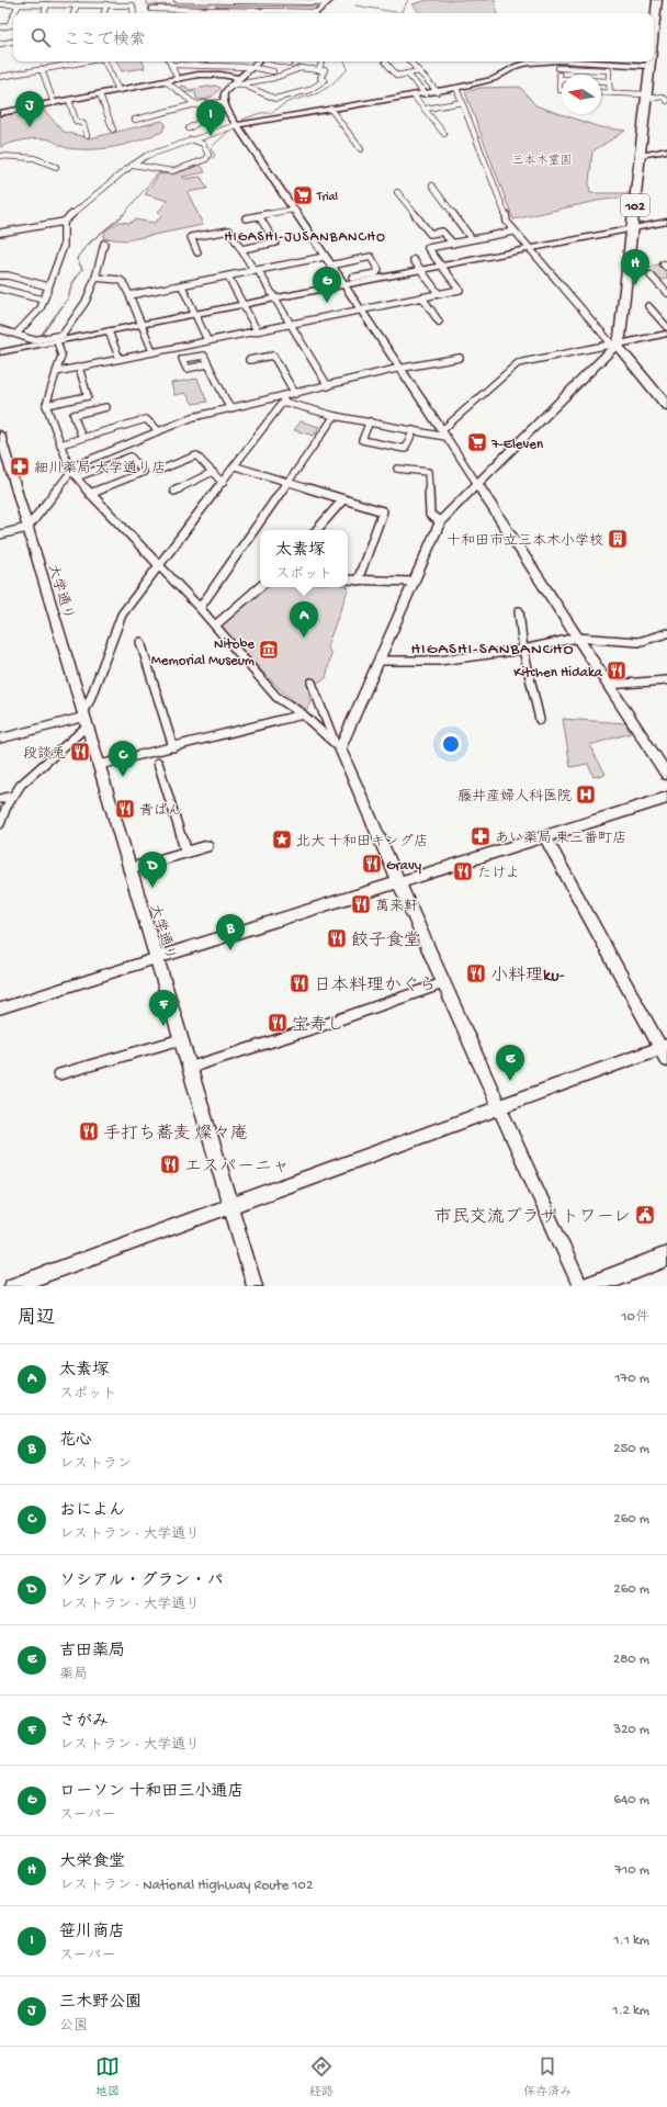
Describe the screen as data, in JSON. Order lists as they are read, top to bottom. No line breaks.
{"streets":{"highway":["102"],"street":["大学通り"]},"districts":["HIGASHI-JUSANBANCHO","HIGASHI-SANBANCHO"],"parks":["三本木霊園"],"places":{"supermarket":["Trial","7-Eleven"],"pharmacy":["細川薬局 大学通り店","あい薬局 東三番町店"],"building":["十和田市立三本木小学校"],"museum":["Nitobe Memorial Museum"],"restaurant":["Kitchen Hidaka","段談兎","青ばん","Gravy","たけよ","萬来軒","餃子食堂","小料理ku-","日本料理かぐら","宝寿し","手打ち蕎麦 燦々庵","エスパーニャ"],"hospital":["藤井産婦人科医院"],"place":["北大 十和田キング店"],"public building":["市民交流プラザ トワーレ"]},"north":"left","page":{"search":"ここで検索","pins":["J","I","H","G","A","C","D","B","F","E"],"popup":["太素塚","スポット"],"heading":["周辺","10件"],"list":[{"mark":"A","name":"太素塚","note":"スポット","value":"170 m"},{"mark":"B","name":"花心","note":"レストラン","value":"250 m"},{"mark":"C","name":"おによん","note":"レストラン · 大学通り","value":"260 m"},{"mark":"D","name":"ソシアル・グラン・パ","note":"レストラン · 大学通り","value":"260 m"},{"mark":"E","name":"吉田薬局","note":"薬局","value":"280 m"},{"mark":"F","name":"さがみ","note":"レストラン · 大学通り","value":"320 m"},{"mark":"G","name":"ローソン 十和田三小通店","note":"スーパー","value":"640 m"},{"mark":"H","name":"大栄食堂","note":"レストラン · National Highway Route 102","value":"710 m"},{"mark":"I","name":"笹川商店","note":"スーパー","value":"1.1 km"},{"mark":"J","name":"三木野公園","note":"公園","value":"1.2 km"}],"nav":["地図","経路","保存済み"]}}
